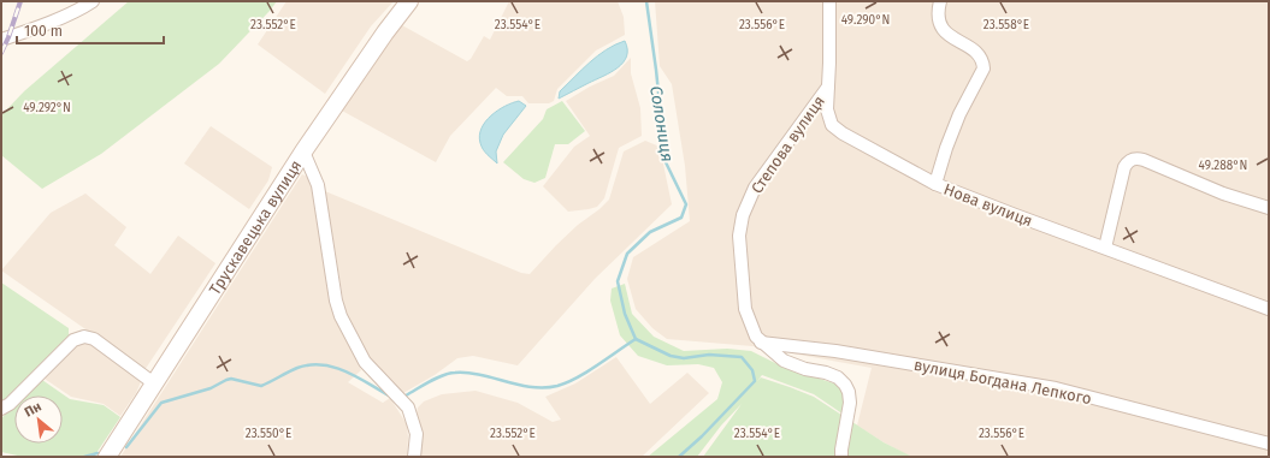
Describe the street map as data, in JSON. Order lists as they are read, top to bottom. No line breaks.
{"streets":{"street":["Степова вулиця","Нова вулиця","Трускавецька вулиця","вулиця Богдана Лепкого"]},"crossings":[["Степова вулиця","Нова вулиця"],["Степова вулиця","вулиця Богдана Лепкого"]],"water":["Солониця"],"scale_bar":"100 m","north":"top left","coordinates":["49.290°N","23.552°E","23.554°E","23.556°E","23.558°E","49.292°N","49.288°N","23.550°E"]}
